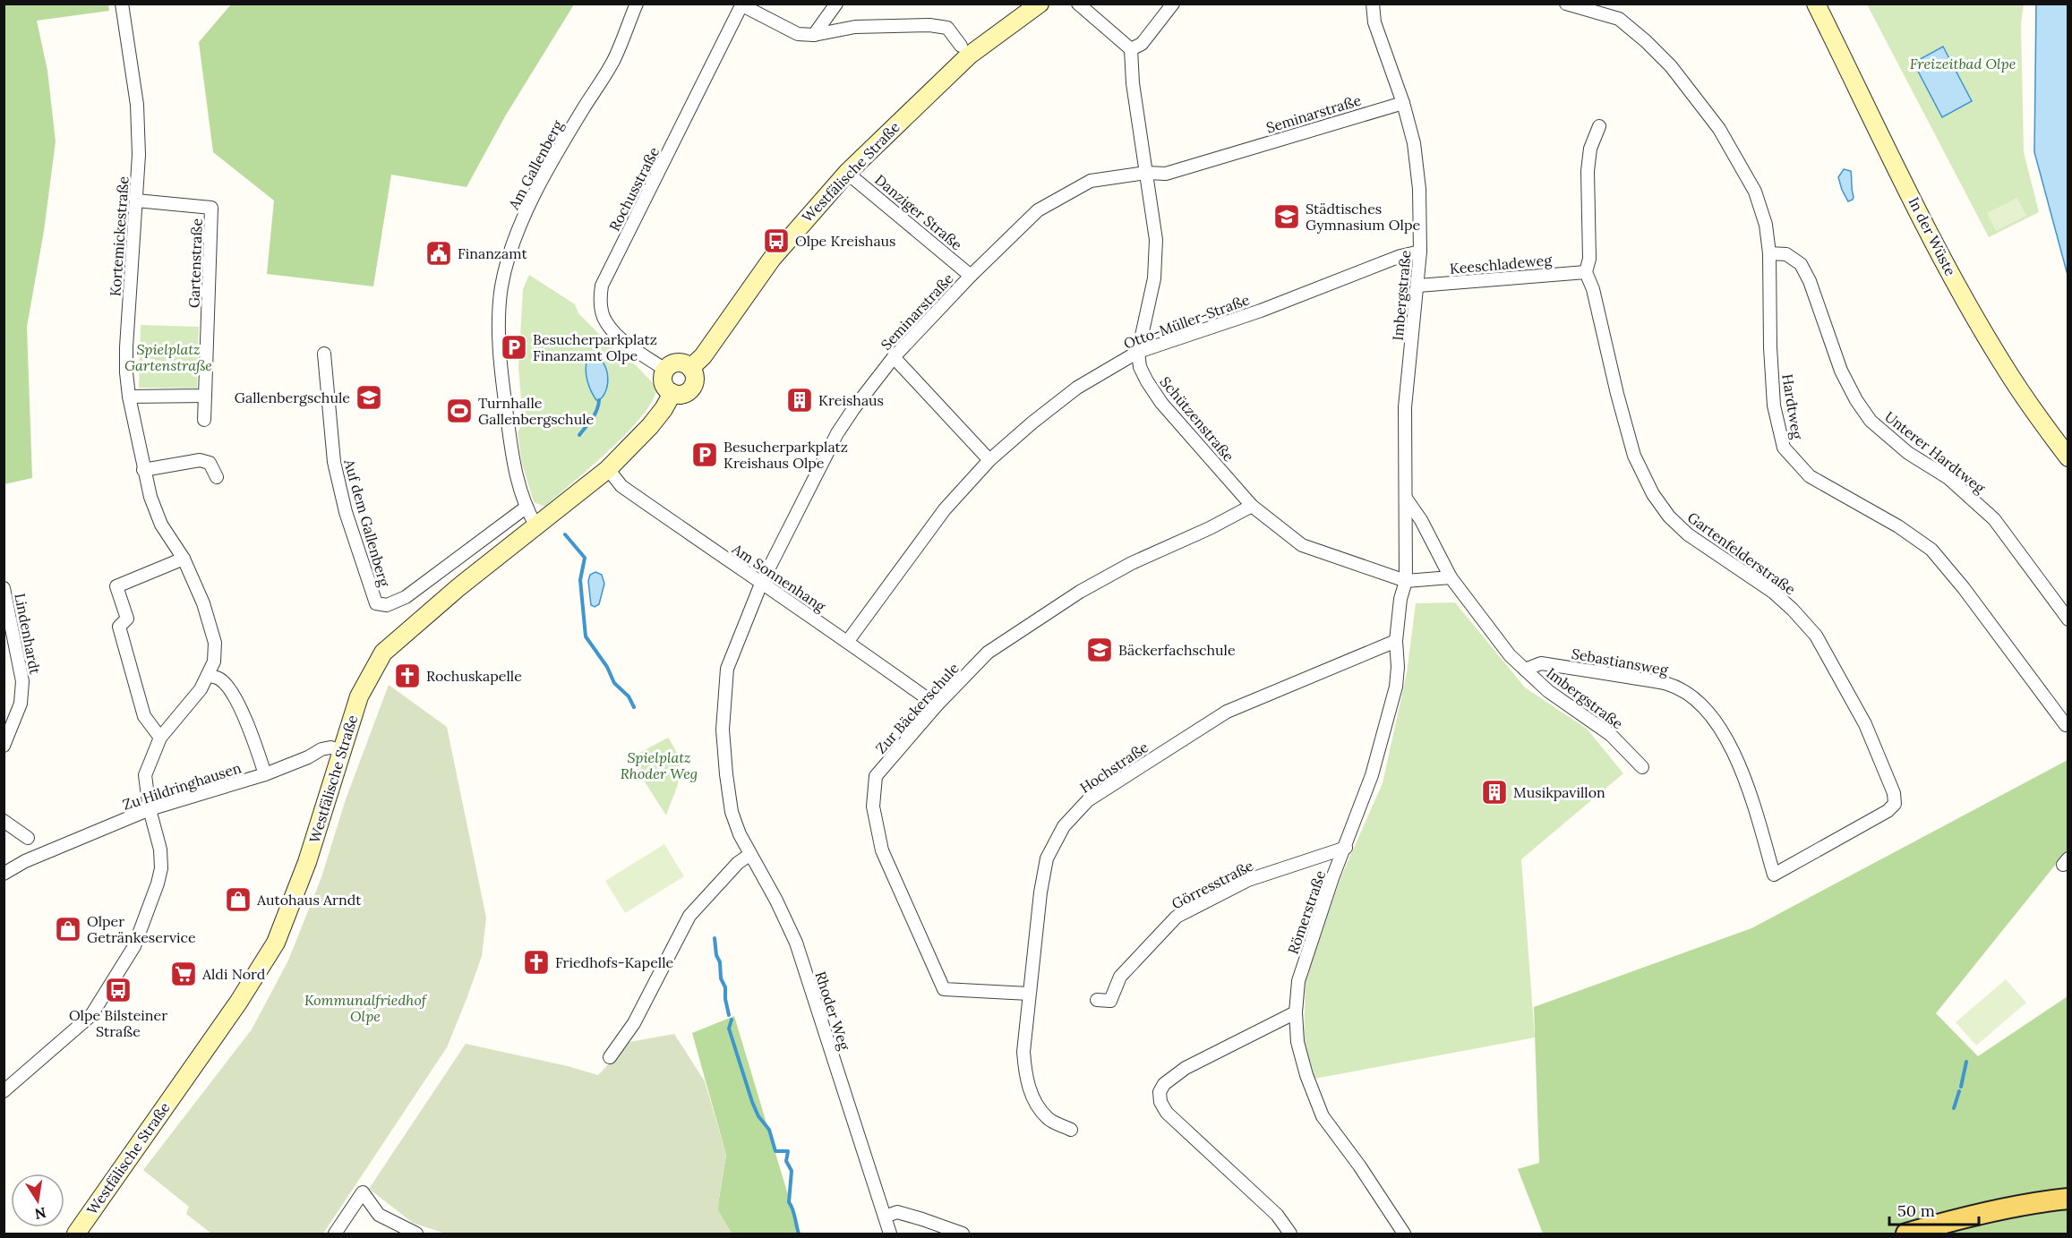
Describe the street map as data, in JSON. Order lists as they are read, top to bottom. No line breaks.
{"streets":{"street":["Seminarstraße","Am Gallenberg","Westfälische Straße","Rochusstraße","Danziger Straße","Kortemickestraße","In der Wüste","Gartenstraße","Keeschladeweg","Imbergstraße","Otto-Müller-Straße","Hardtweg","Schützenstraße","Unterer Hardtweg","Auf dem Gallenberg","Gartenfelderstraße","Am Sonnenhang","Lindenhardt","Sebastiansweg","Zur Bäckerschule","Hochstraße","Zu Hildringhausen","Görresstraße","Römerstraße","Rhoder Weg"]},"crossings":[["Seminarstraße","Danziger Straße"],["Seminarstraße","Imbergstraße"],["Seminarstraße","Schützenstraße"],["Seminarstraße","Am Sonnenhang"],["Seminarstraße","Rhoder Weg"],["Am Gallenberg","Westfälische Straße"],["Am Gallenberg","Auf dem Gallenberg"],["Westfälische Straße","Rochusstraße"],["Westfälische Straße","Danziger Straße"],["Westfälische Straße","Am Sonnenhang"],["Westfälische Straße","Zu Hildringhausen"],["Kortemickestraße","Gartenstraße"],["Keeschladeweg","Imbergstraße"],["Keeschladeweg","Gartenfelderstraße"],["Imbergstraße","Otto-Müller-Straße"],["Imbergstraße","Schützenstraße"],["Imbergstraße","Sebastiansweg"],["Imbergstraße","Römerstraße"],["Otto-Müller-Straße","Schützenstraße"],["Otto-Müller-Straße","Am Sonnenhang"],["Hardtweg","Unterer Hardtweg"],["Schützenstraße","Zur Bäckerschule"],["Schützenstraße","Römerstraße"],["Gartenfelderstraße","Sebastiansweg"],["Am Sonnenhang","Zur Bäckerschule"],["Zur Bäckerschule","Hochstraße"],["Hochstraße","Römerstraße"],["Görresstraße","Römerstraße"]],"parks":["Freizeitbad Olpe","Spielplatz Gartenstraße","Spielplatz Rhoder Weg","Kommunalfriedhof Olpe"],"places":{"school or university":["Städtisches Gymnasium Olpe","Gallenbergschule","Bäckerfachschule"],"bus stop":["Olpe Kreishaus","Olpe Bilsteiner Straße"],"public building":["Finanzamt"],"parking":["Besucherparkplatz Finanzamt Olpe","Besucherparkplatz Kreishaus Olpe"],"building":["Kreishaus","Musikpavillon"],"sports":["Turnhalle Gallenbergschule"],"church":["Rochuskapelle","Friedhofs-Kapelle"],"shop":["Autohaus Arndt","Olper Getränkeservice"],"supermarket":["Aldi Nord"]},"scale_bar":"50 m","north":"bottom"}
